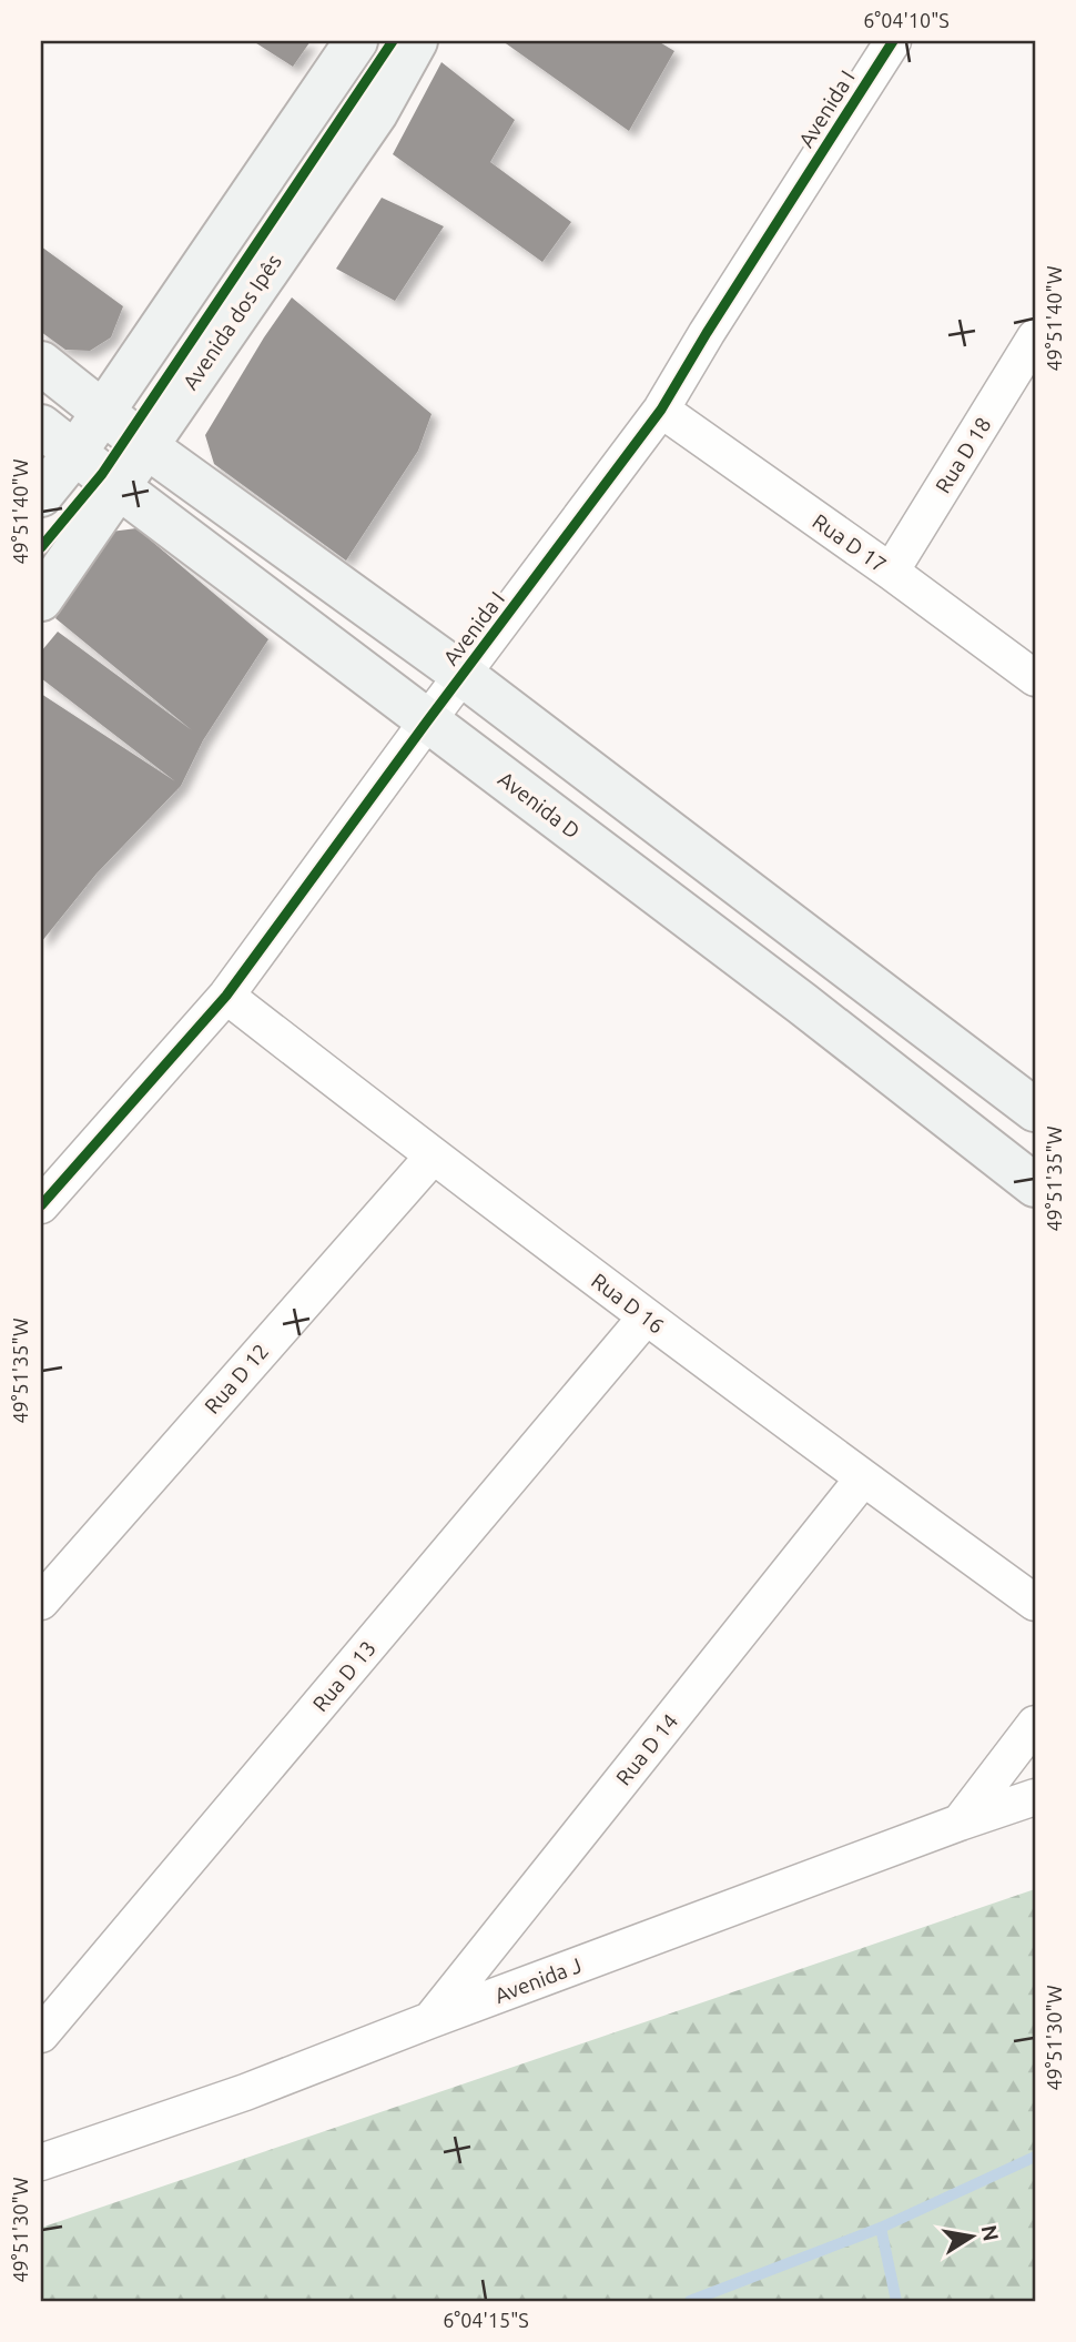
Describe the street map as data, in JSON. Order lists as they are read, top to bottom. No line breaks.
{"streets":{"main road":["Avenida dos Ipês","Avenida D"],"street":["Avenida I","Rua D 18","Rua D 17","Rua D 16","Rua D 12","Rua D 13","Rua D 14","Avenida J"]},"crossings":[["Avenida I","Rua D 17"],["Avenida I","Avenida D"],["Avenida I","Rua D 16"],["Avenida dos Ipês","Avenida D"],["Rua D 18","Rua D 17"],["Rua D 16","Rua D 12"],["Rua D 16","Rua D 13"],["Rua D 16","Rua D 14"],["Rua D 14","Avenida J"]],"north":"right","coordinates":["6°04'10\"S","49°51'40\"W","49°51'35\"W","49°51'30\"W","6°04'15\"S"]}
